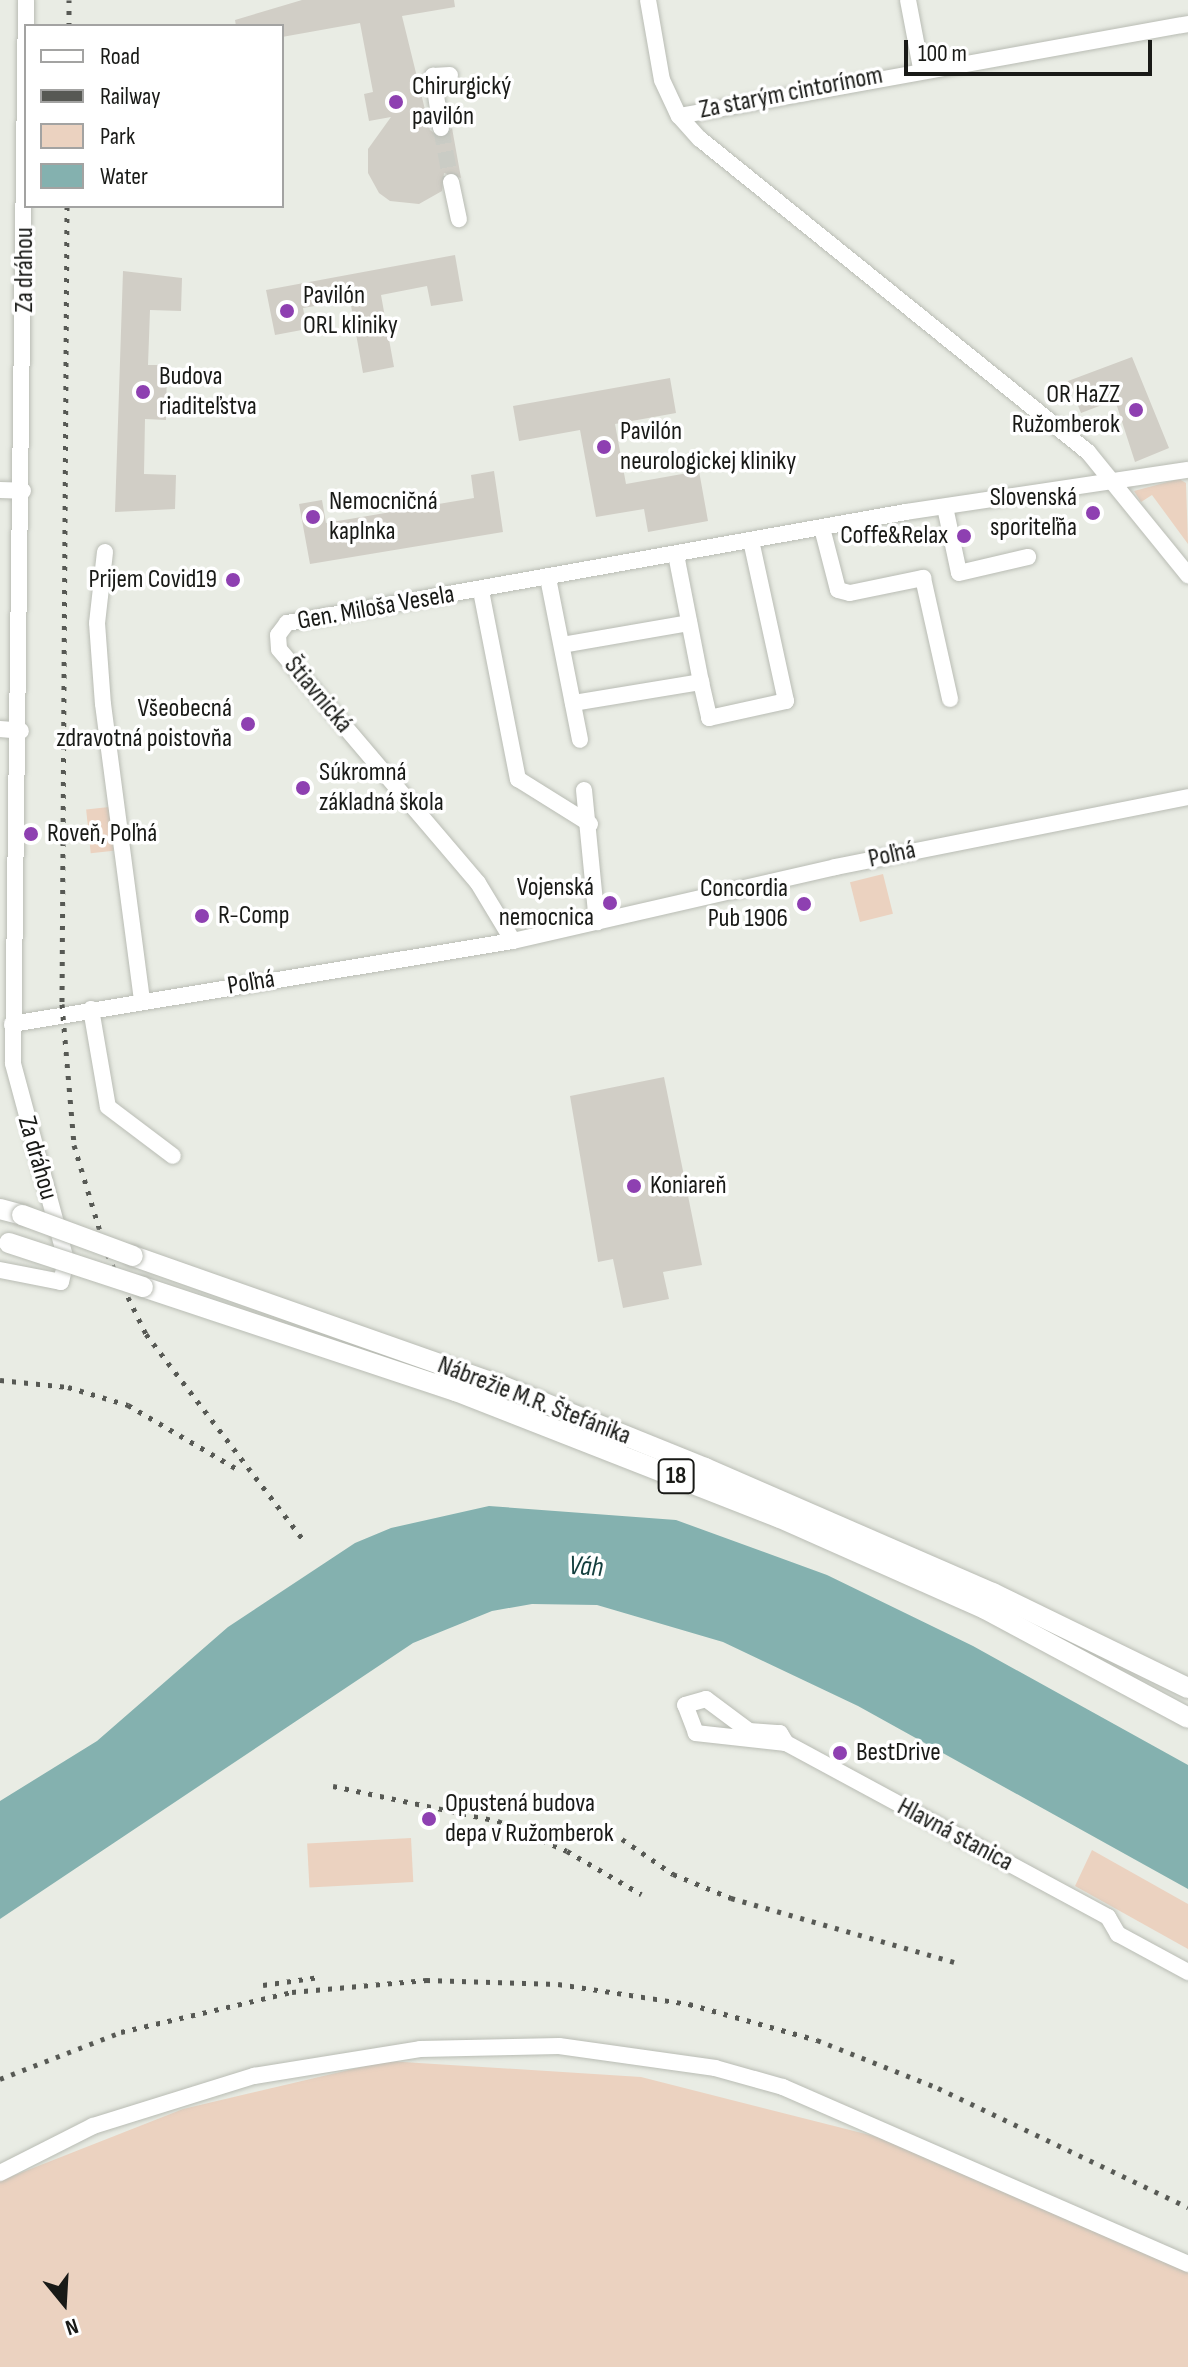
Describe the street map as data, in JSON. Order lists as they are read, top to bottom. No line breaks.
{"streets":{"main road":["Nábrežie M.R. Štefánika","18"],"street":["Za starým cintorínom","Za dráhou","Gen. Miloša Vesela","Štiavnická","Poľná","Hlavná stanica"]},"crossings":[["Za dráhou","Poľná"],["Gen. Miloša Vesela","Štiavnická"],["Štiavnická","Poľná"]],"water":["Váh"],"places":["Chirurgický pavilón","Pavilón ORL kliniky","Budova riaditeľstva","OR HaZZ Ružomberok","Pavilón neurologickej kliniky","Slovenská sporiteľňa","Nemocničná kaplnka","Coffe&Relax","Prijem Covid19","Všeobecná zdravotná poistovňa","Súkromná základná škola","Roveň, Poľná","Vojenská nemocnica","Concordia Pub 1906","R-Comp","Koniareň","BestDrive","Opustená budova depa v Ružomberok"],"legend":["Road","Railway","Park","Water"],"scale_bar":"100 m","north":"bottom"}
